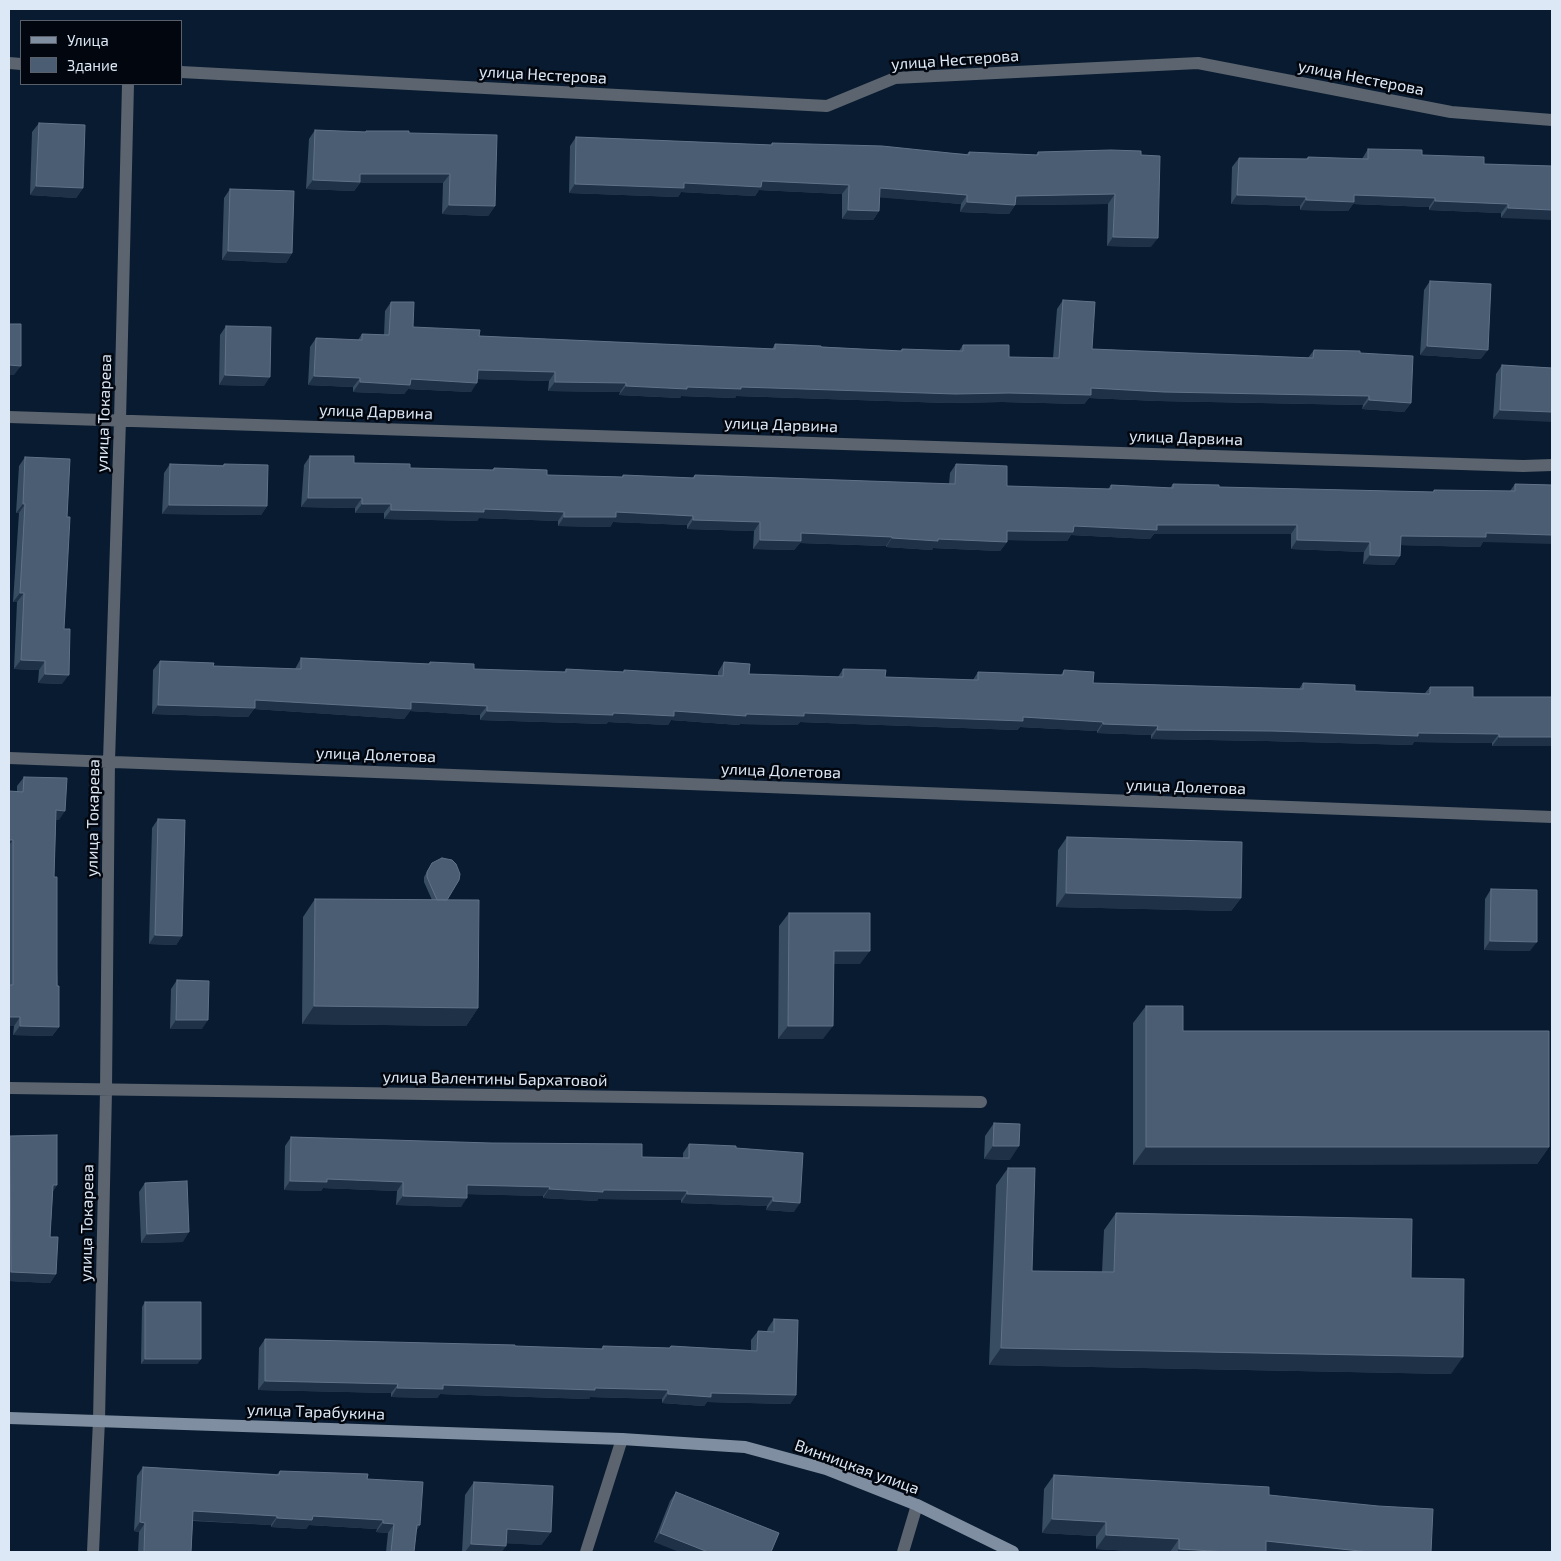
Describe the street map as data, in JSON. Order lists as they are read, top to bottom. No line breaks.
{"streets":{"main road":["улица Тарабукина","Винницкая улица"],"street":["улица Нестерова","улица Дарвина","улица Токарева","улица Долетова","улица Валентины Бархатовой"]},"crossings":[["улица Дарвина","улица Токарева"],["улица Токарева","улица Долетова"],["улица Токарева","улица Валентины Бархатовой"],["улица Токарева","улица Тарабукина"],["улица Тарабукина","Винницкая улица"]],"legend":["Улица","Здание"]}
